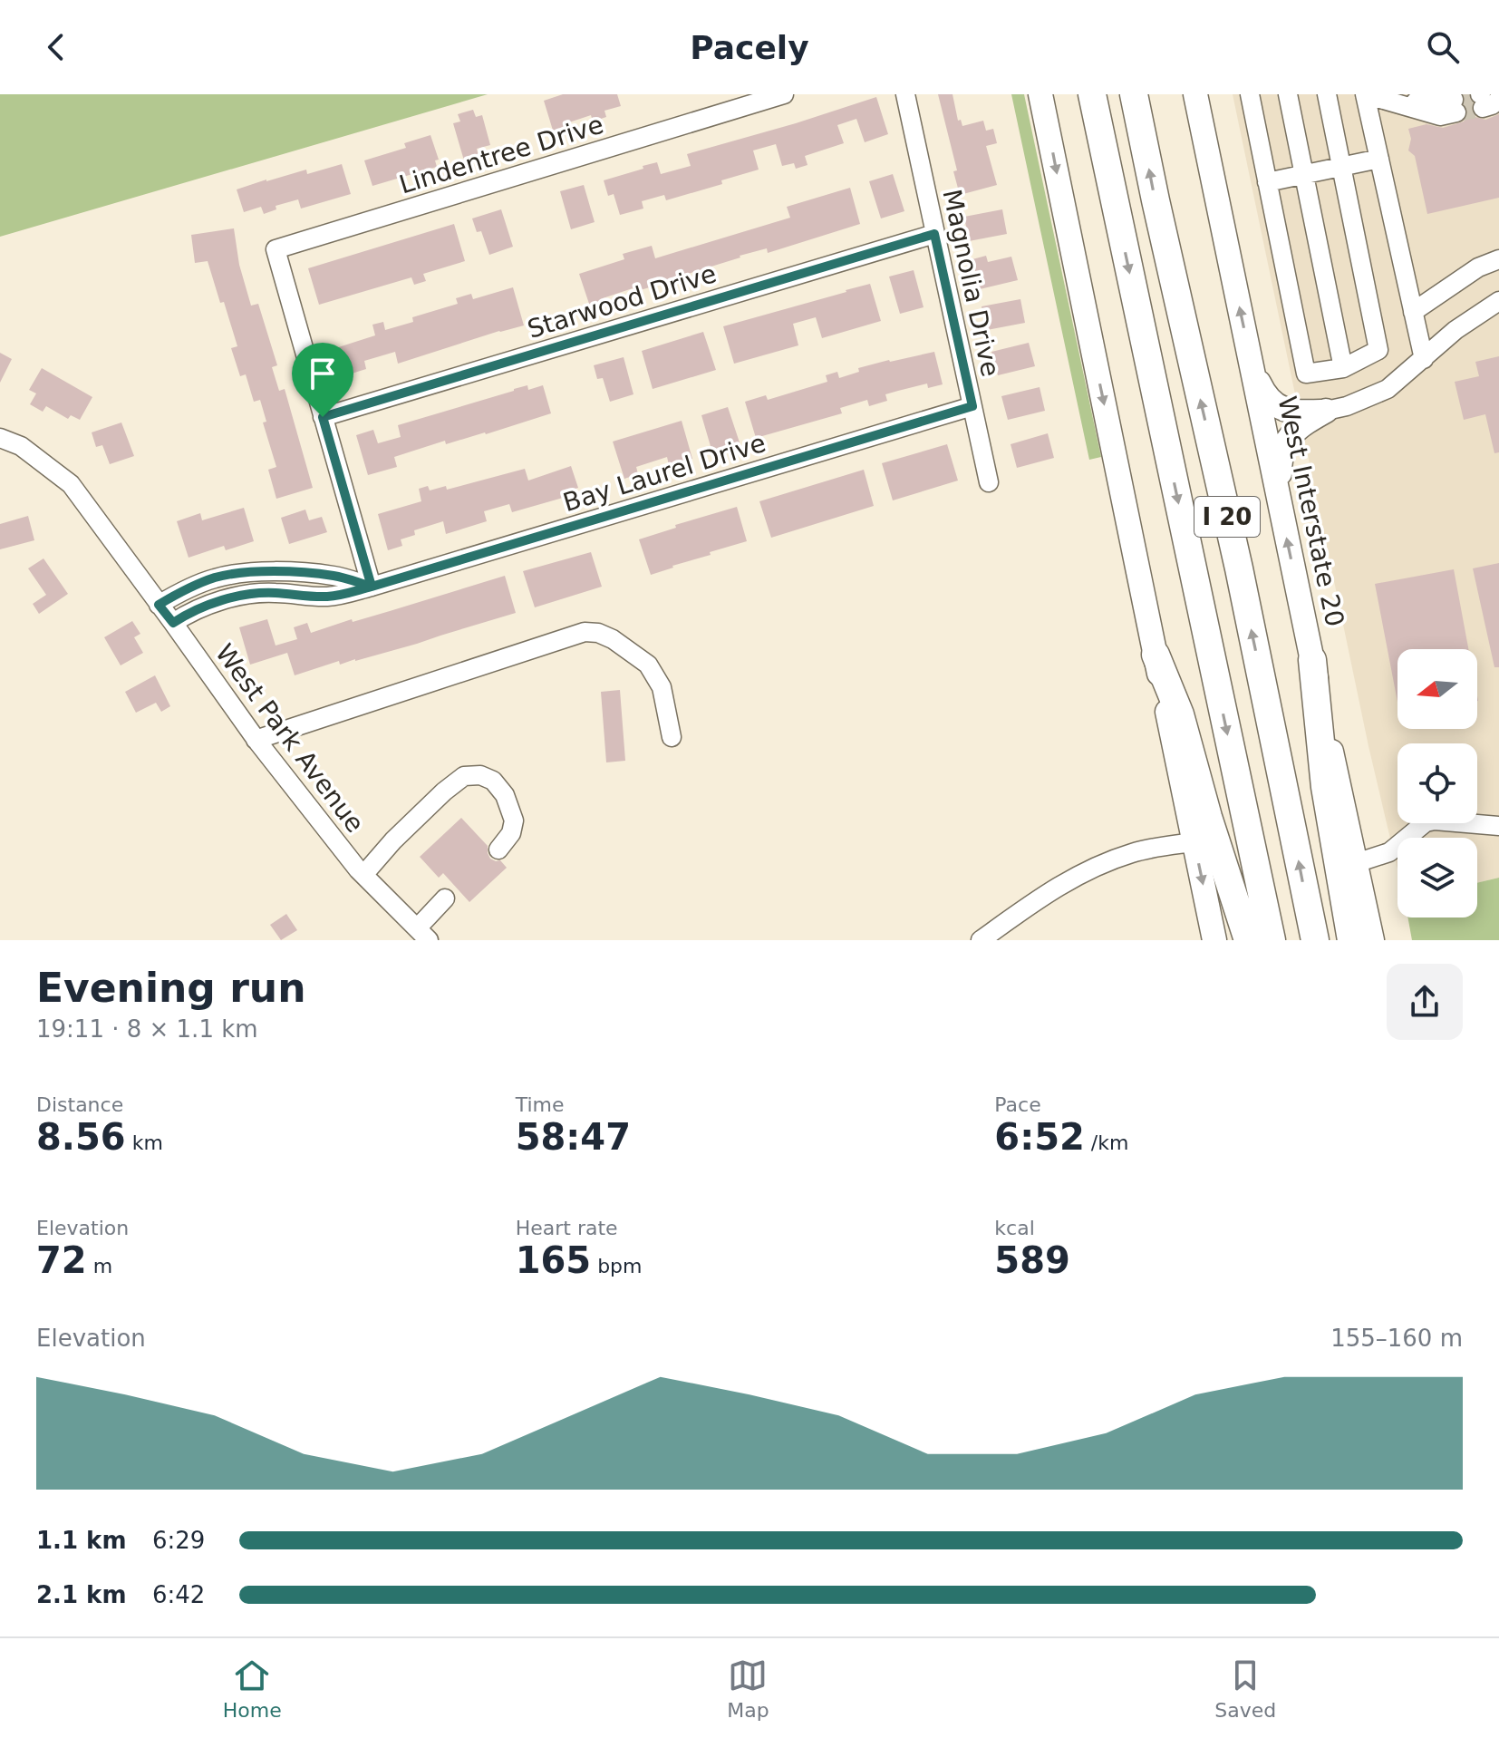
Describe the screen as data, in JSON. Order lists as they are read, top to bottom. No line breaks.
{"streets":{"highway":["I 20"],"main road":["West Interstate 20"],"street":["Lindentree Drive","Magnolia Drive","Starwood Drive","Bay Laurel Drive","West Park Avenue"]},"crossings":[["Lindentree Drive","Starwood Drive"],["Magnolia Drive","Starwood Drive"],["Magnolia Drive","Bay Laurel Drive"],["Bay Laurel Drive","West Park Avenue"]],"north":"left","page":{"header":"Pacely","heading":["Evening run","19:11 · 8 × 1.1 km"],"stats":[["Distance","8.56 km"],["Time","58:47"],["Pace","6:52 /km"],["Elevation","72 m"],["Heart rate","165 bpm"],["kcal","589"]],"chart":["Elevation","155–160 m"],"list":[{"name":"1.1 km","note":"6:29"},{"name":"2.1 km","note":"6:42"}],"tabs":["Home","Map","Saved"]}}
